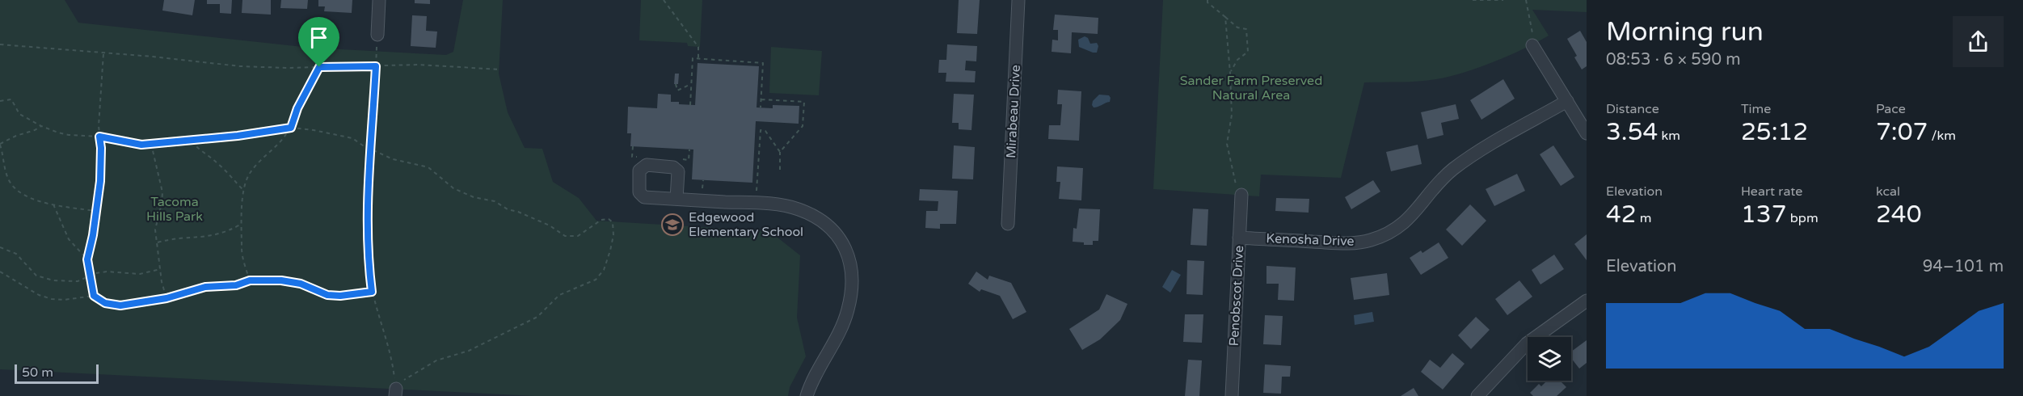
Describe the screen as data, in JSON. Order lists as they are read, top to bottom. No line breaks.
{"streets":{"street":["Mirabeau Drive","Kenosha Drive","Penobscot Drive"]},"crossings":[["Kenosha Drive","Penobscot Drive"]],"parks":["Sander Farm Preserved Natural Area","Tacoma Hills Park"],"places":{"school or university":["Edgewood Elementary School"]},"scale_bar":"50 m","page":{"heading":["Morning run","08:53 · 6 × 590 m"],"stats":[["Distance","3.54 km"],["Time","25:12"],["Pace","7:07 /km"],["Elevation","42 m"],["Heart rate","137 bpm"],["kcal","240"]],"chart":["Elevation","94–101 m"],"scale":"50 m"}}
